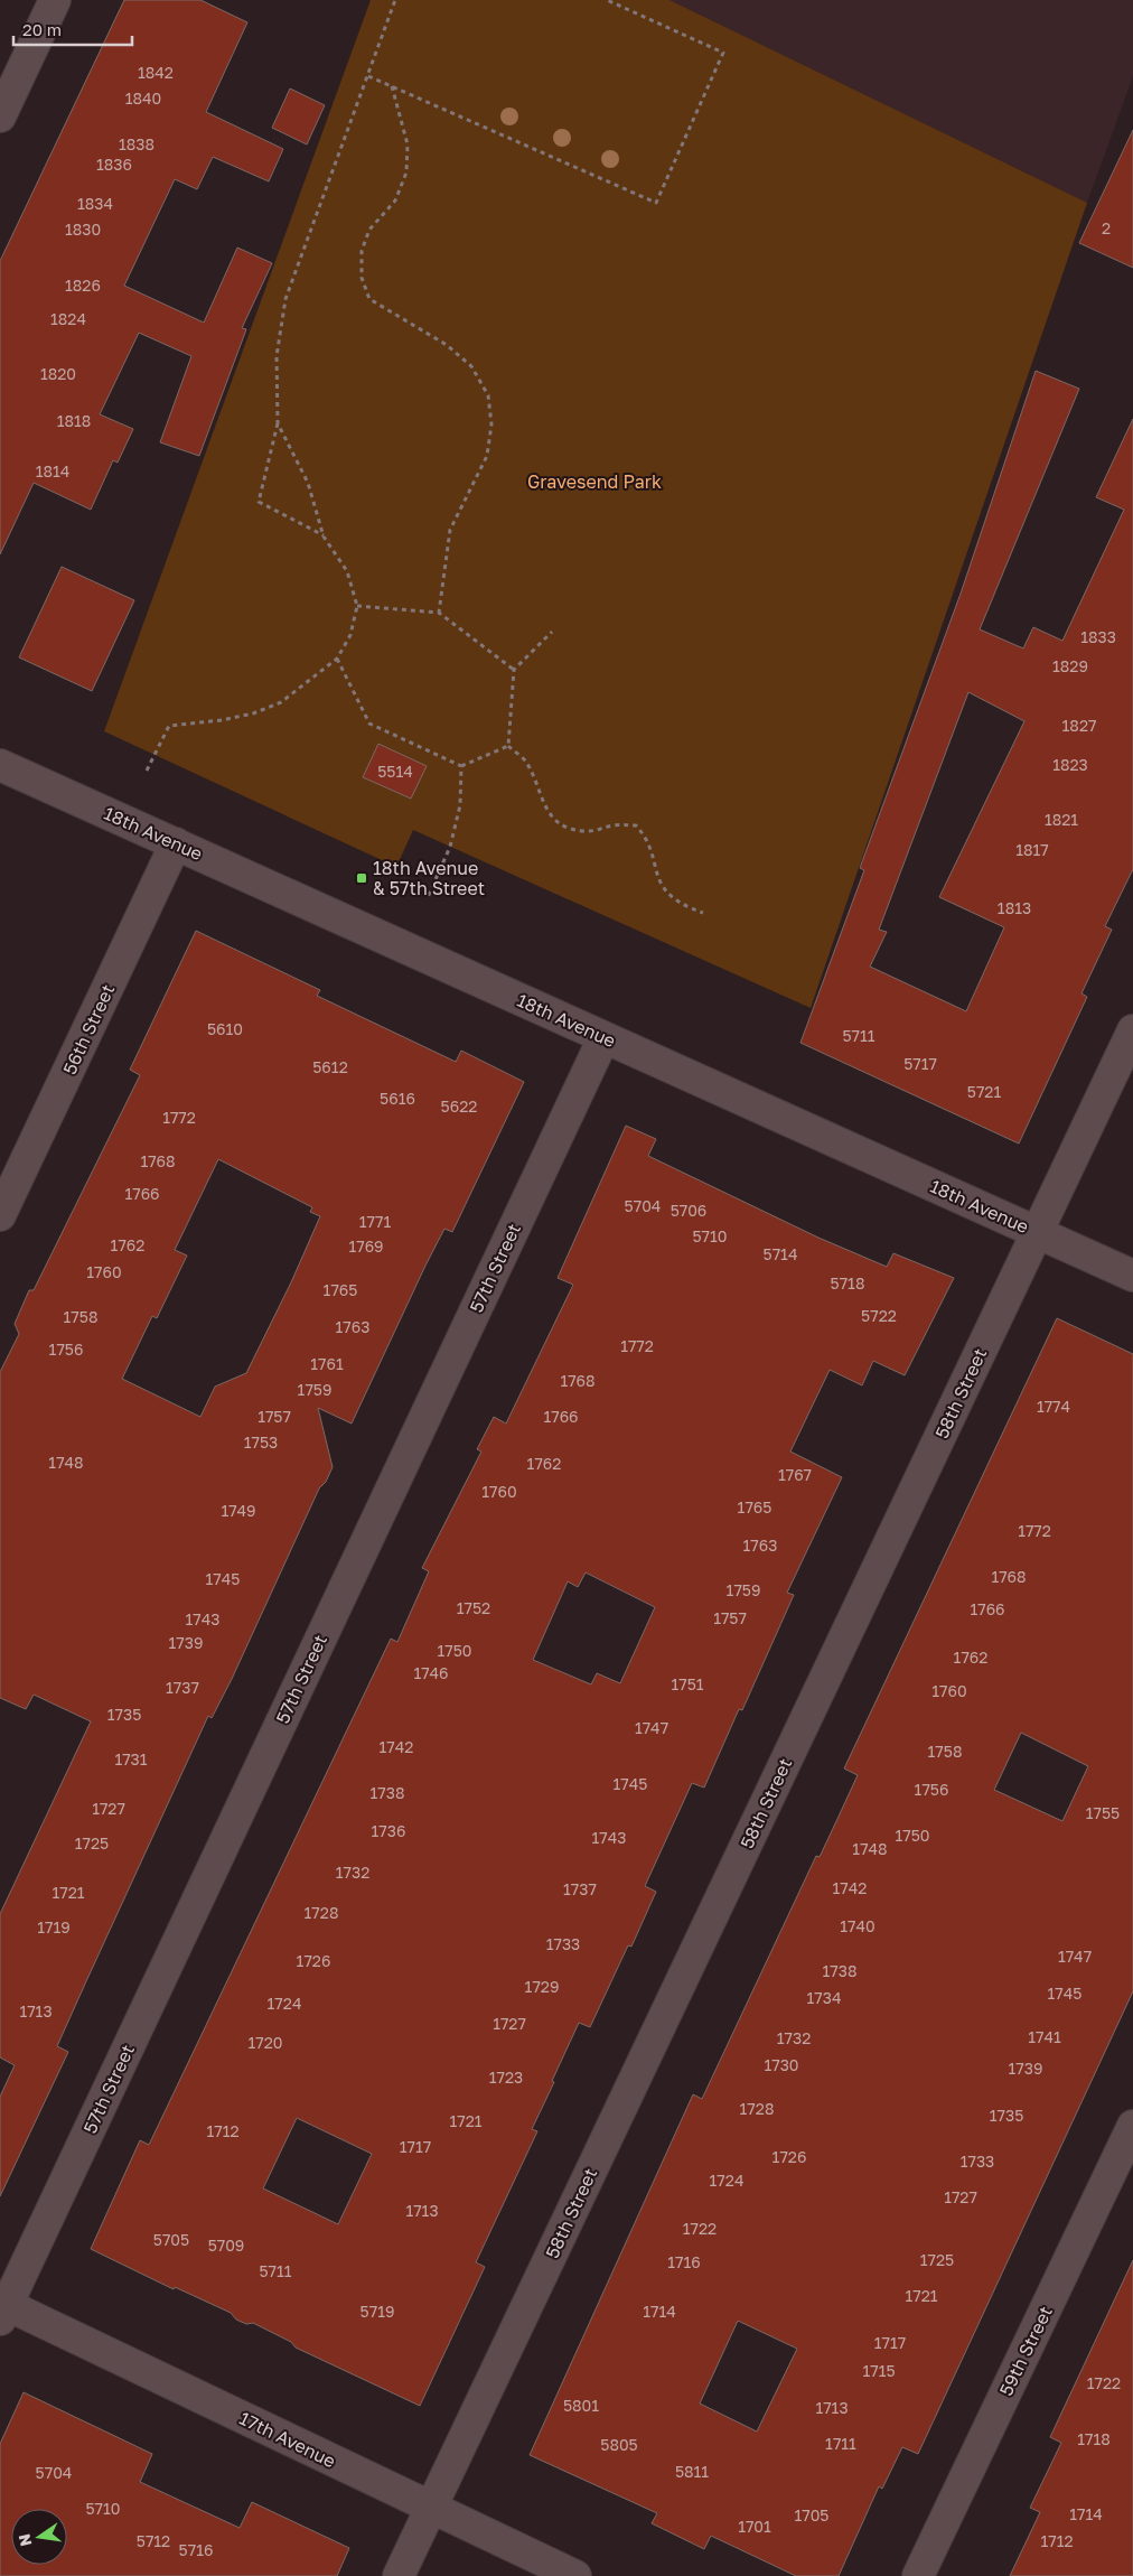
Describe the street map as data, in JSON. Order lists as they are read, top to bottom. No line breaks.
{"streets":{"street":["18th Avenue","56th Street","57th Street","58th Street","59th Street","17th Avenue"]},"crossings":[["18th Avenue","56th Street"],["18th Avenue","57th Street"],["18th Avenue","58th Street"],["57th Street","17th Avenue"],["58th Street","17th Avenue"]],"parks":["Gravesend Park"],"places":{"transit":["18th Avenue & 57th Street"]},"house_numbers":["1842","1840","1838","1836","1834","2","1830","1826","1824","1820","1818","1814","1833","1829","1827","1823","5514","1821","1817","1813","5610","5711","5717","5612","5721","5616","5622","1772","1768","1766","5704","5706","1771","5710","1762","1769","5714","1760","5718","1765","5722","1758","1763","1772","1756","1761","1768","1759","1774","1757","1766","1753","1748","1762","1767","1760","1765","1749","1772","1763","1768","1745","1759","1752","1766","1757","1743","1739","1750","1762","1746","1751","1737","1760","1735","1747","1742","1758","1731","1745","1756","1738","1727","1755","1736","1750","1743","1725","1748","1732","1742","1737","1721","1728","1740","1719","1733","1747","1726","1738","1729","1745","1734","1724","1713","1727","1741","1732","1720","1730","1739","1723","1728","1735","1721","1712","1717","1726","1733","1724","1727","1713","1722","5705","5709","1725","1716","5711","1721","5719","1714","1717","1715","1722","5801","1713","1718","1711","5805","5811","5704","5710","1714","1705","1701","5712","1712","5716"],"scale_bar":"20 m","north":"left"}
